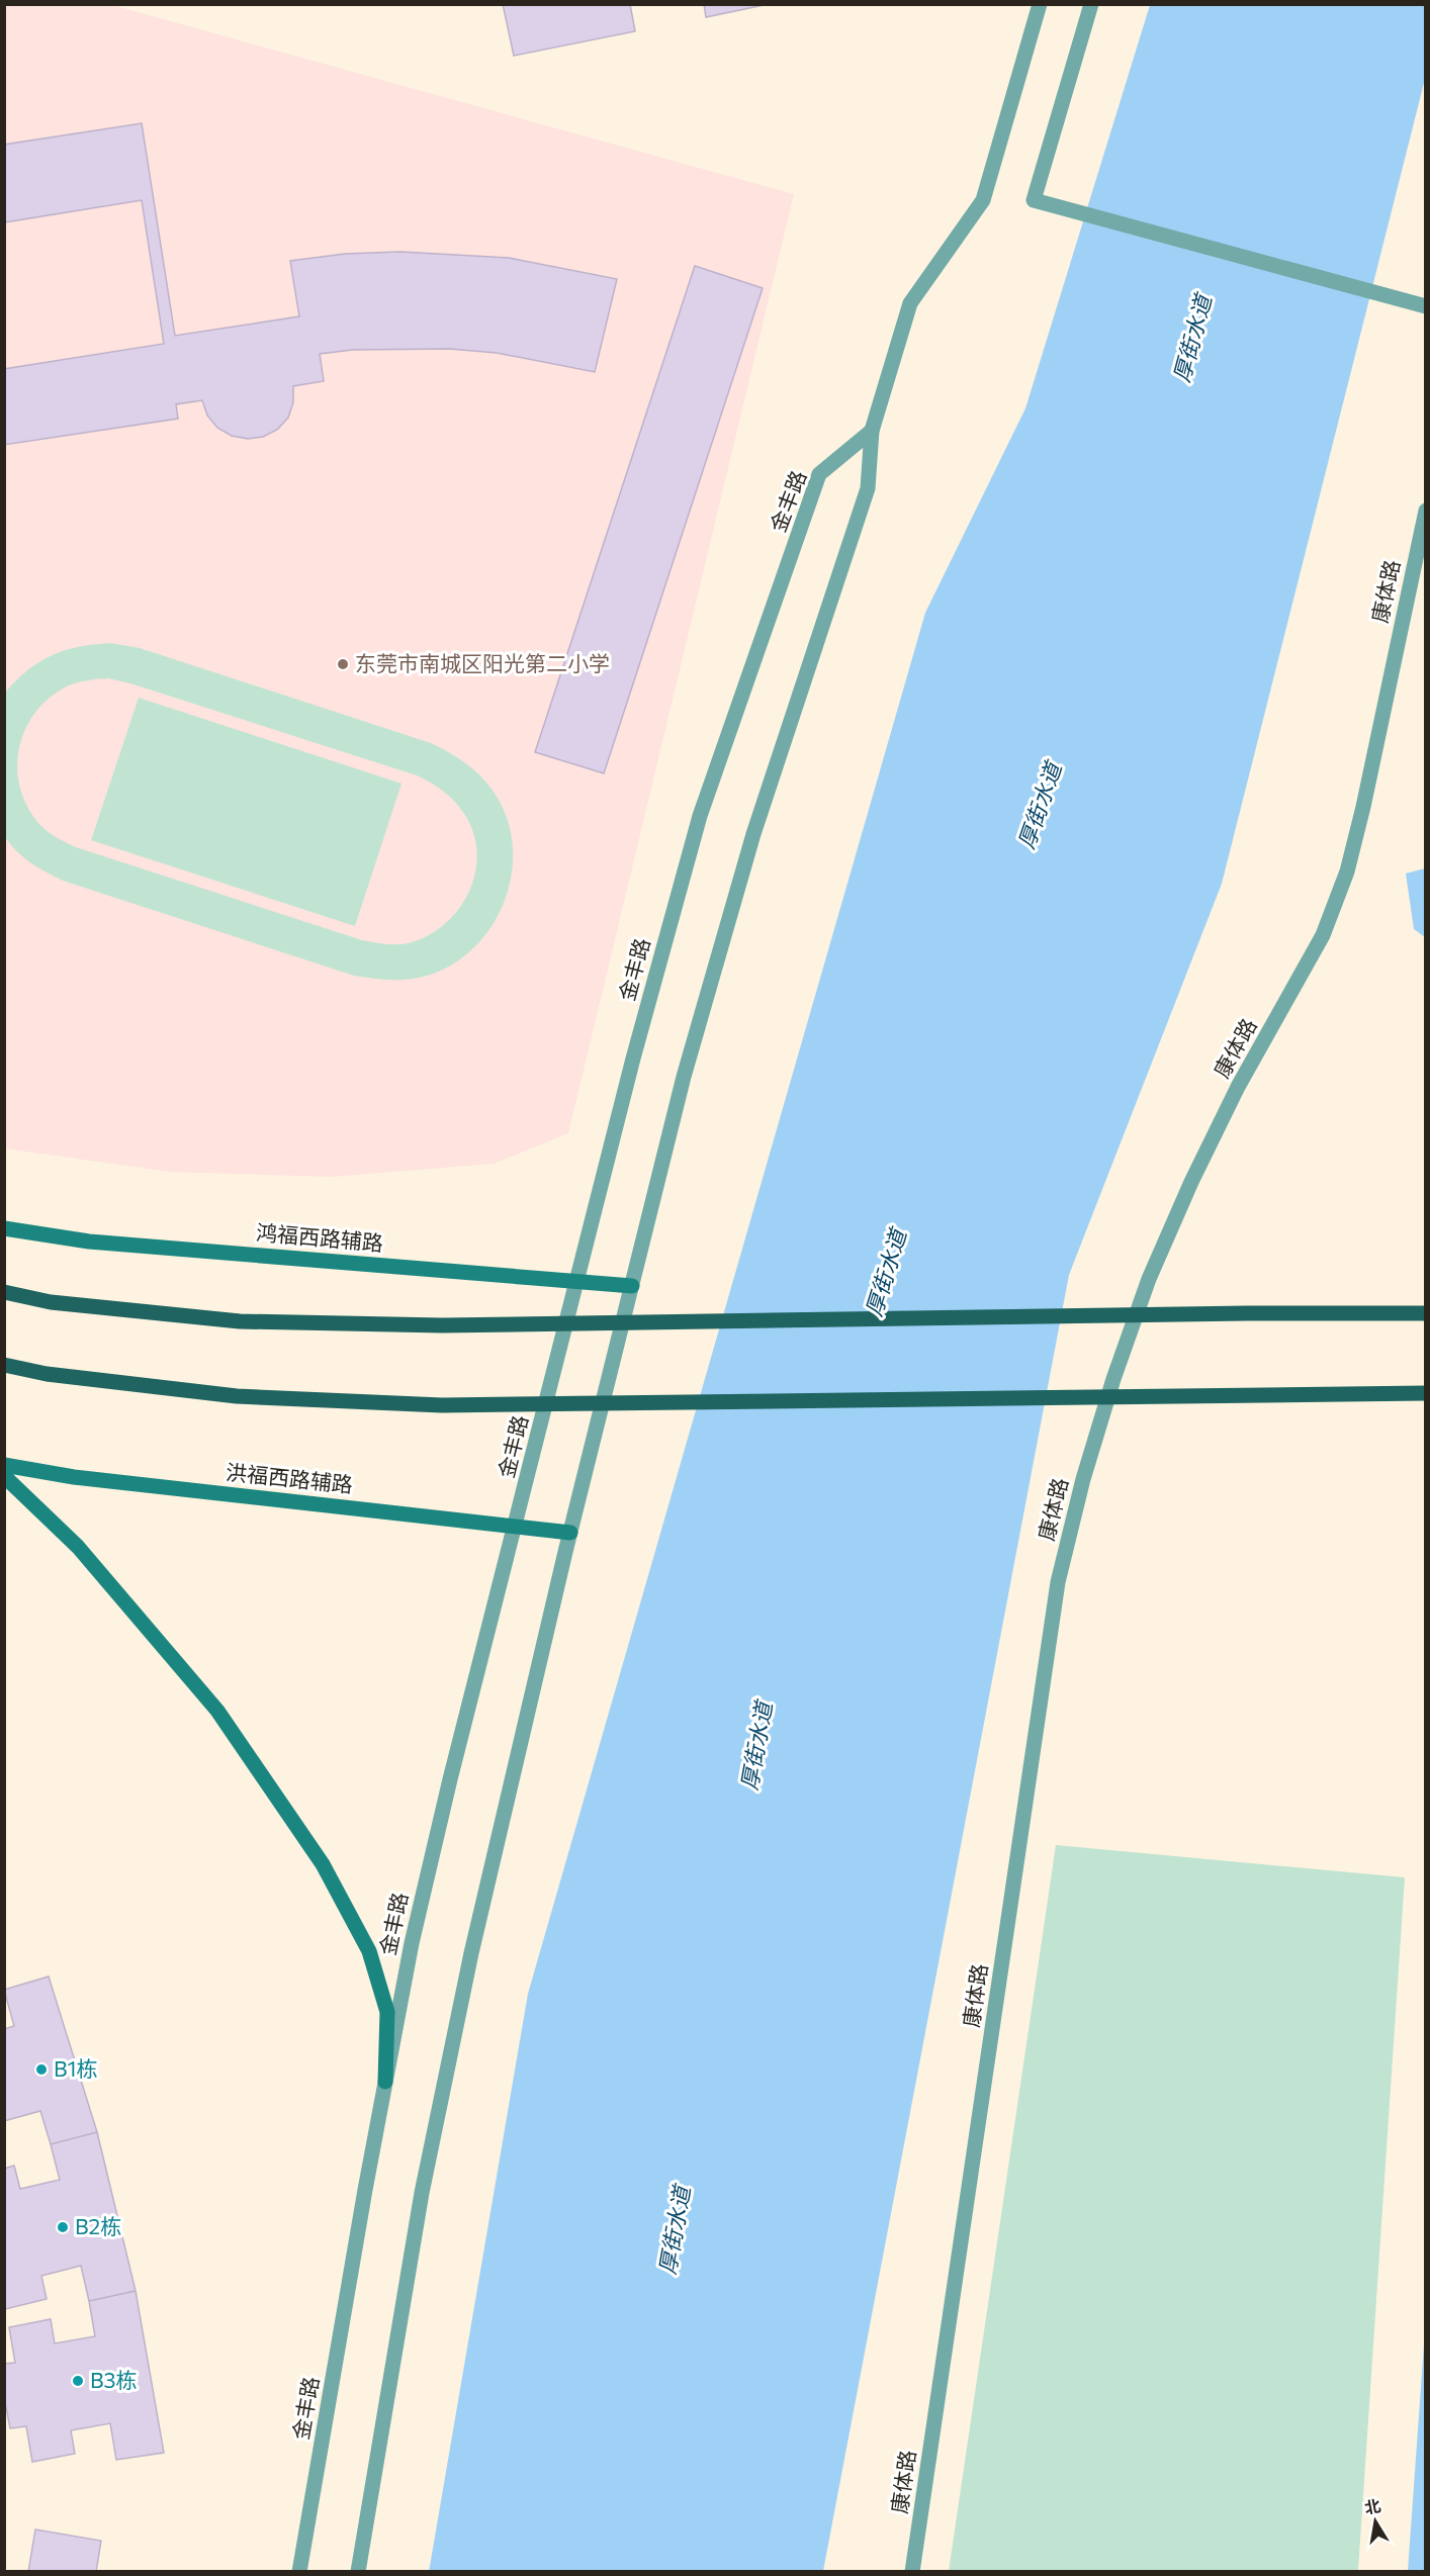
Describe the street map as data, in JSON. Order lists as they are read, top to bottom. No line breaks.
{"streets":{"main road":["鸿福西路辅路","洪福西路辅路"],"street":["金丰路","康体路"]},"crossings":[["金丰路","鸿福西路辅路"],["金丰路","洪福西路辅路"]],"water":["厚街水道"],"places":["东莞市南城区阳光第二小学","B1栋","B2栋","B3栋"],"north":"top"}
